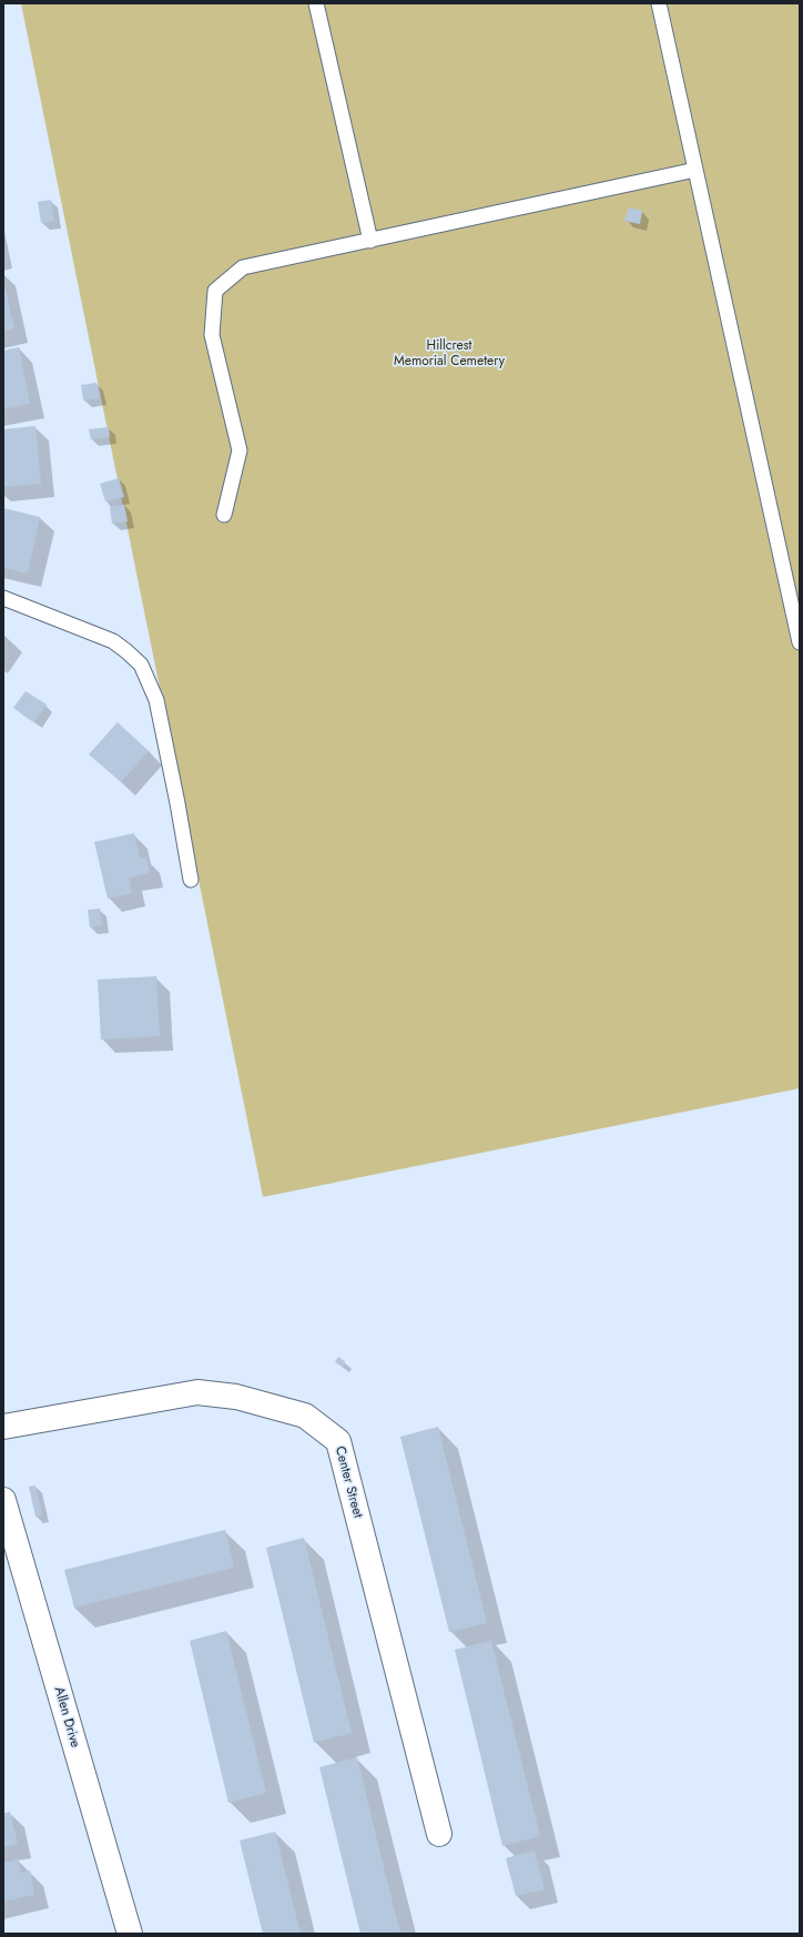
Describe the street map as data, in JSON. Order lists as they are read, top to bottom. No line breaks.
{"streets":{"street":["Center Street","Allen Drive"]},"parks":["Hillcrest Memorial Cemetery"]}
